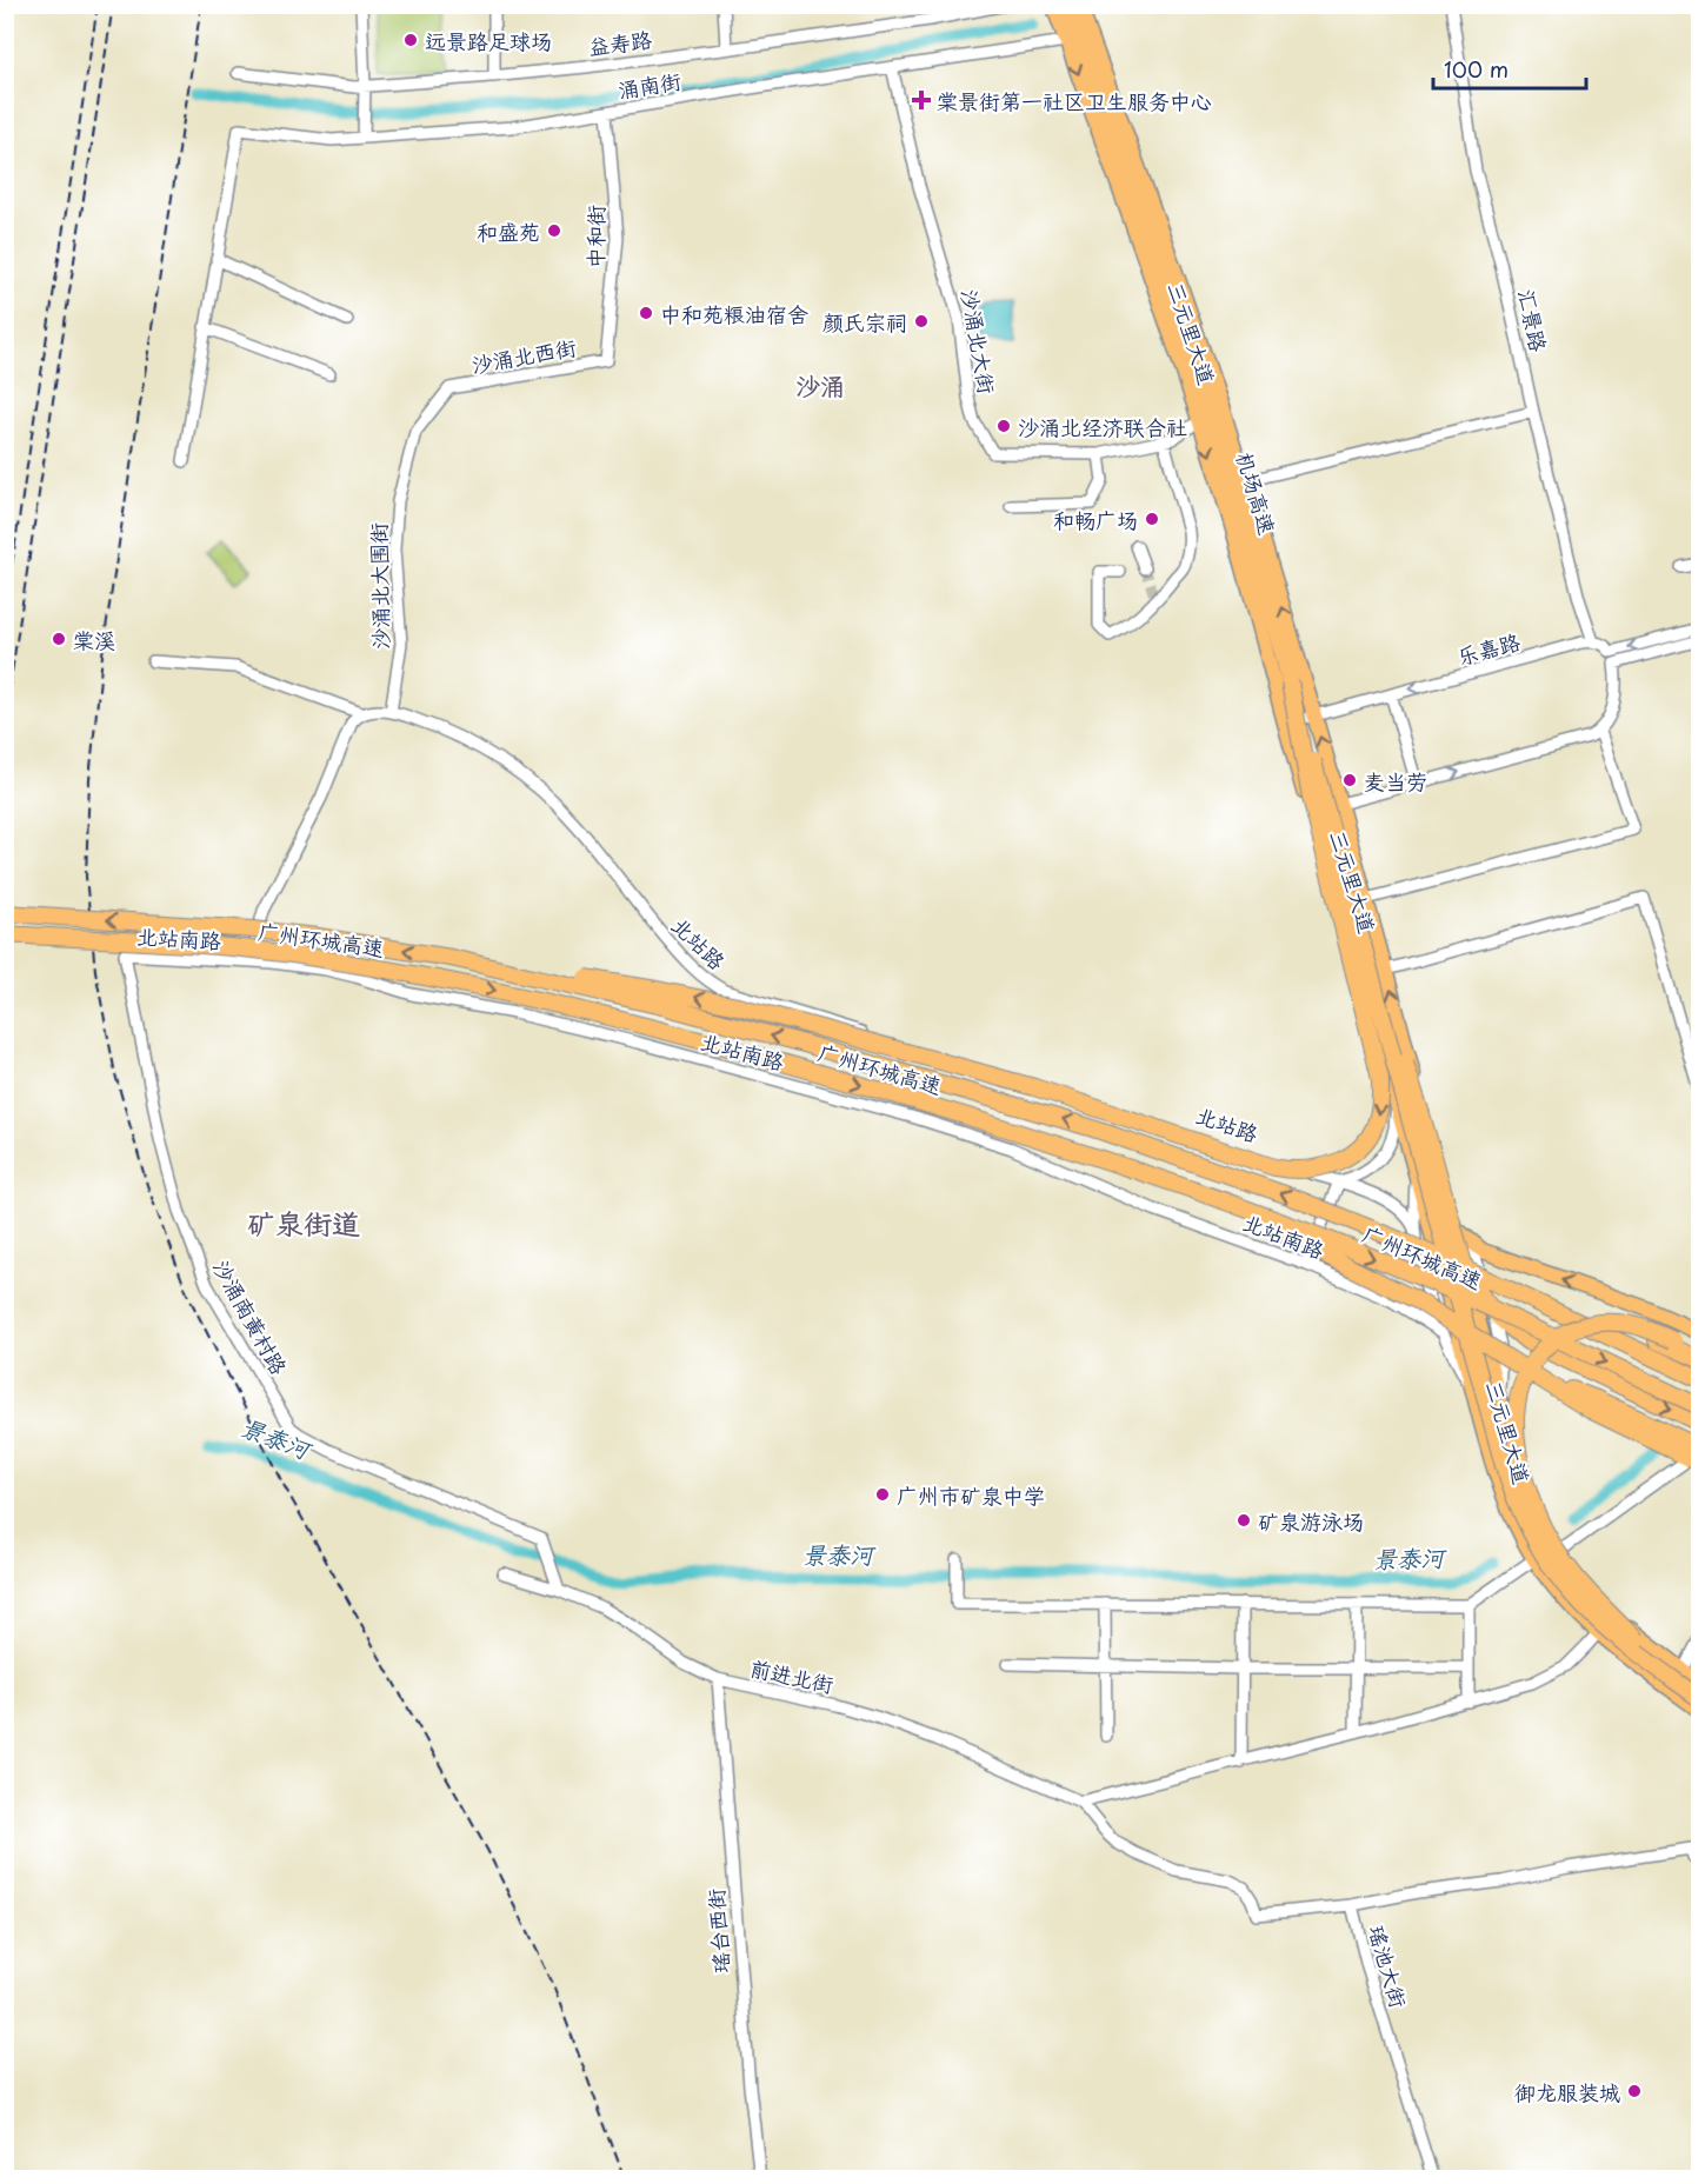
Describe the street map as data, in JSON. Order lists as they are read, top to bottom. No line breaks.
{"streets":{"highway":["机场高速","广州环城高速"],"main road":["三元里大道"],"street":["益寿路","涌南街","中和街","汇景路","沙涌北大街","沙涌北西街","沙涌北大围街","乐嘉路","北站南路","北站路","沙涌南黄村路","前进北街","瑶台西街","瑶池大街"]},"crossings":[["涌南街","中和街"],["涌南街","三元里大道"],["涌南街","沙涌北大街"],["中和街","沙涌北西街"],["汇景路","乐嘉路"],["三元里大道","沙涌北大街"],["三元里大道","机场高速"],["三元里大道","乐嘉路"],["沙涌北西街","沙涌北大围街"],["沙涌北大围街","北站路"],["北站南路","沙涌南黄村路"],["沙涌南黄村路","前进北街"],["前进北街","瑶台西街"],["前进北街","瑶池大街"]],"districts":["沙涌","矿泉街道"],"water":["景泰河"],"places":{"other":["远景路足球场","和盛苑","中和苑粮油宿舍","颜氏宗祠","沙涌北经济联合社","和畅广场","棠溪","麦当劳","广州市矿泉中学","矿泉游泳场","御龙服装城"],"health":["棠景街第一社区卫生服务中心"]},"scale_bar":"100 m"}
